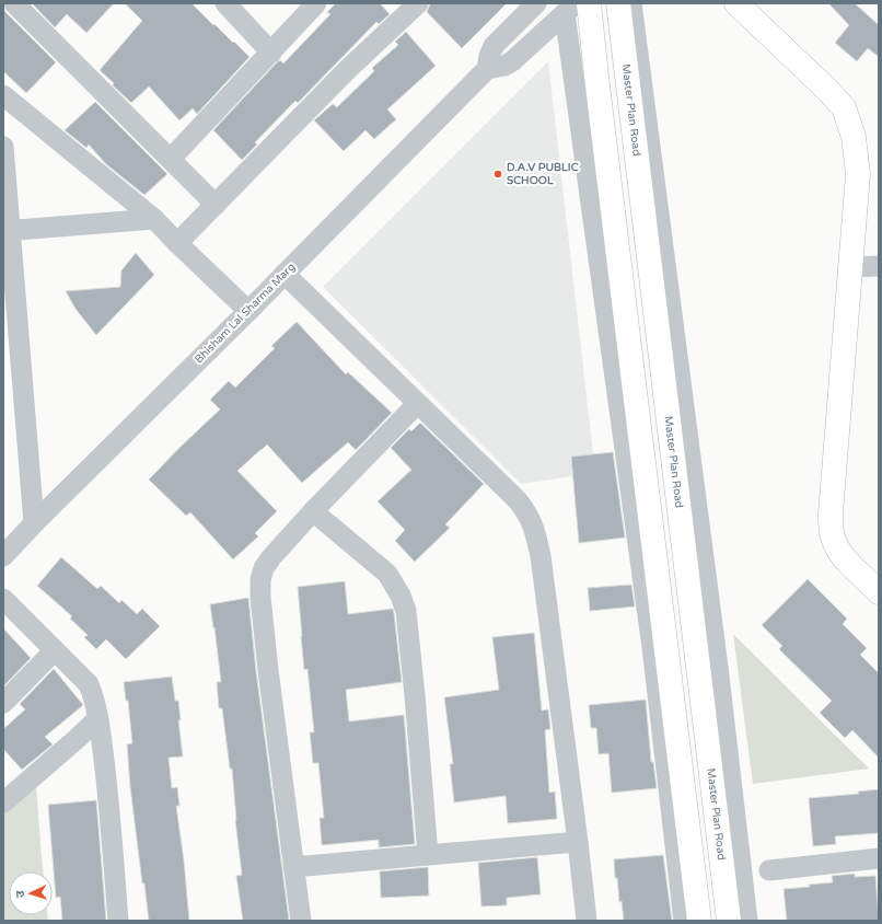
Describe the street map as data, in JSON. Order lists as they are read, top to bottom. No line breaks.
{"streets":{"main road":["Master Plan Road"],"street":["Bhisham Lal Sharma Marg"]},"places":["D.A.V PUBLIC SCHOOL"],"north":"left"}
